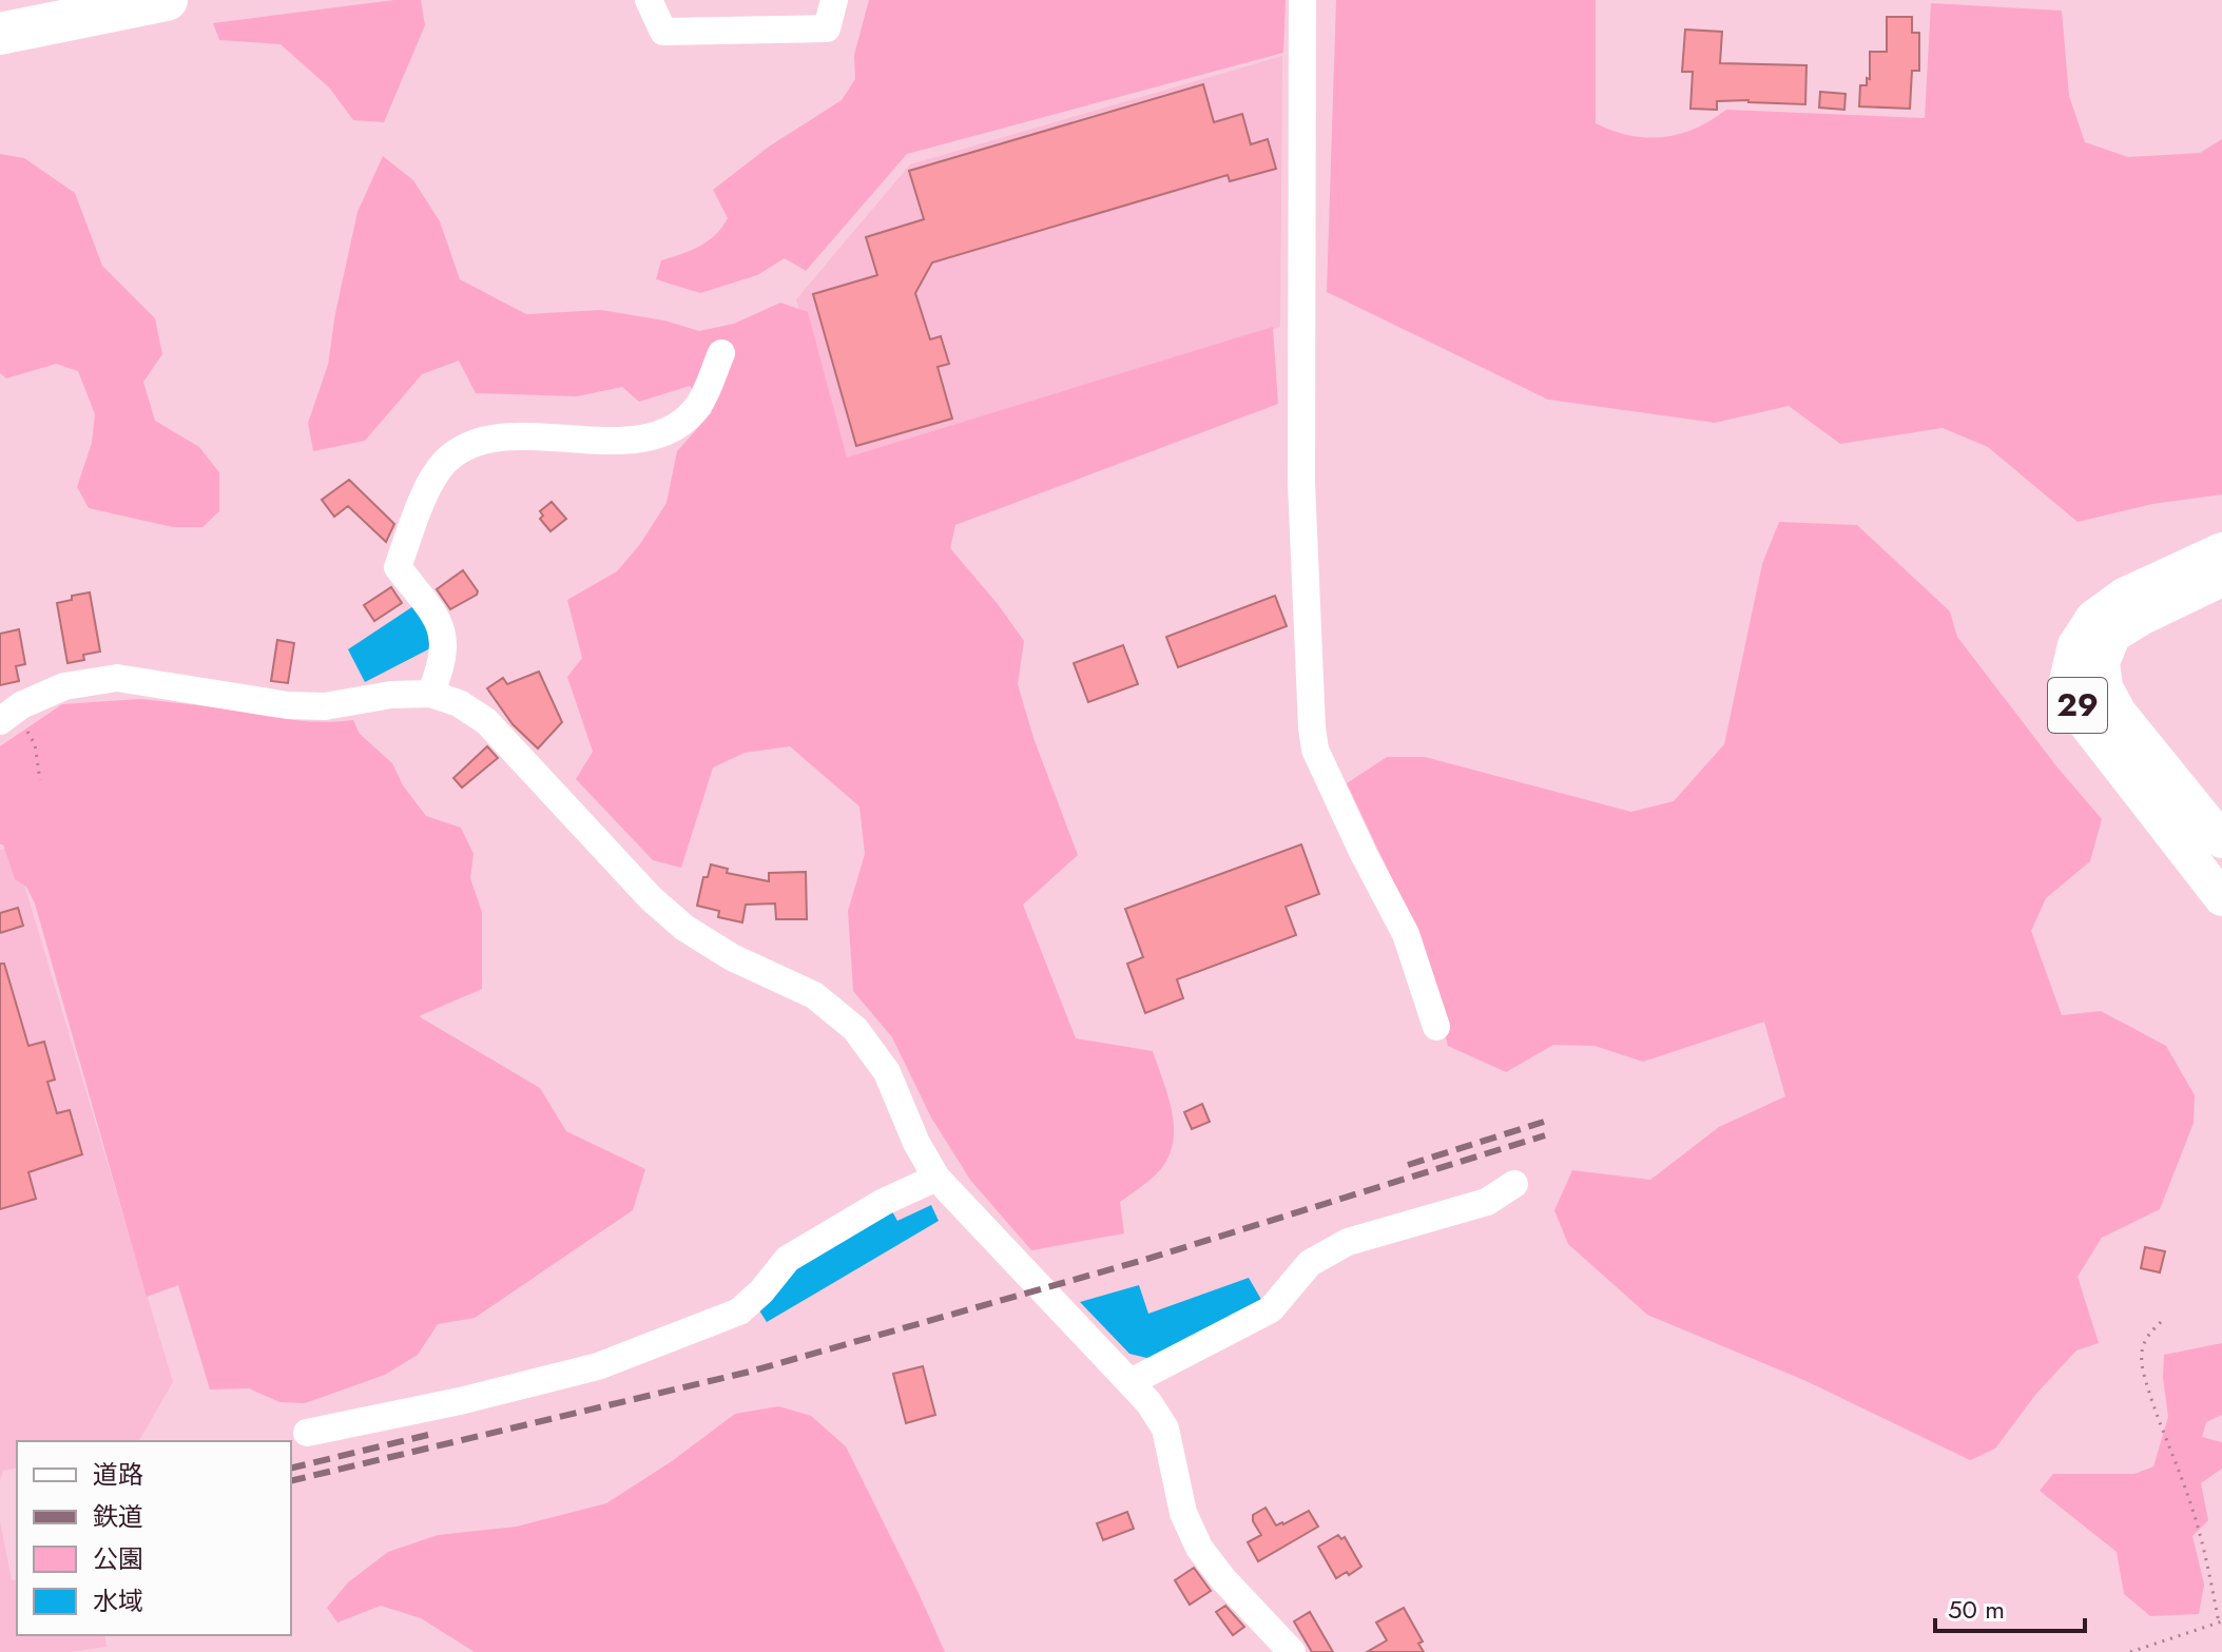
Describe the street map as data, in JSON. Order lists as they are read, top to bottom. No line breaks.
{"streets":{"main road":["29"]},"legend":["道路","鉄道","公園","水域"],"scale_bar":"50 m"}
